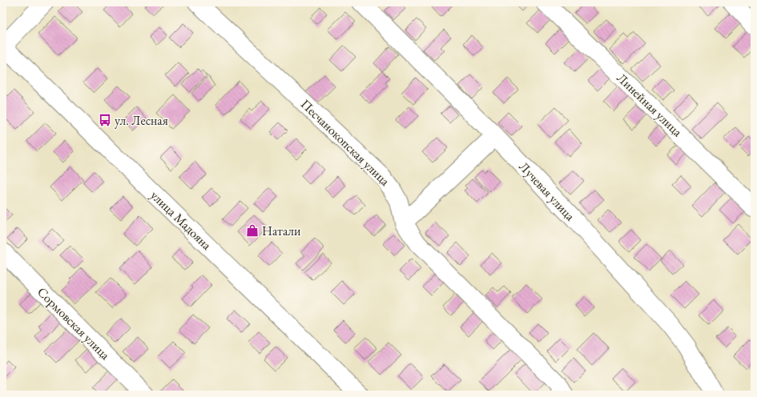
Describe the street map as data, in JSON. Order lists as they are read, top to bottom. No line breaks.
{"streets":{"street":["Линейная улица","Песчанокопская улица","Лучевая улица","улица Мадояна","Сормовская улица"]},"places":{"bus stop":["ул. Лесная"],"shop":["Натали"]}}
